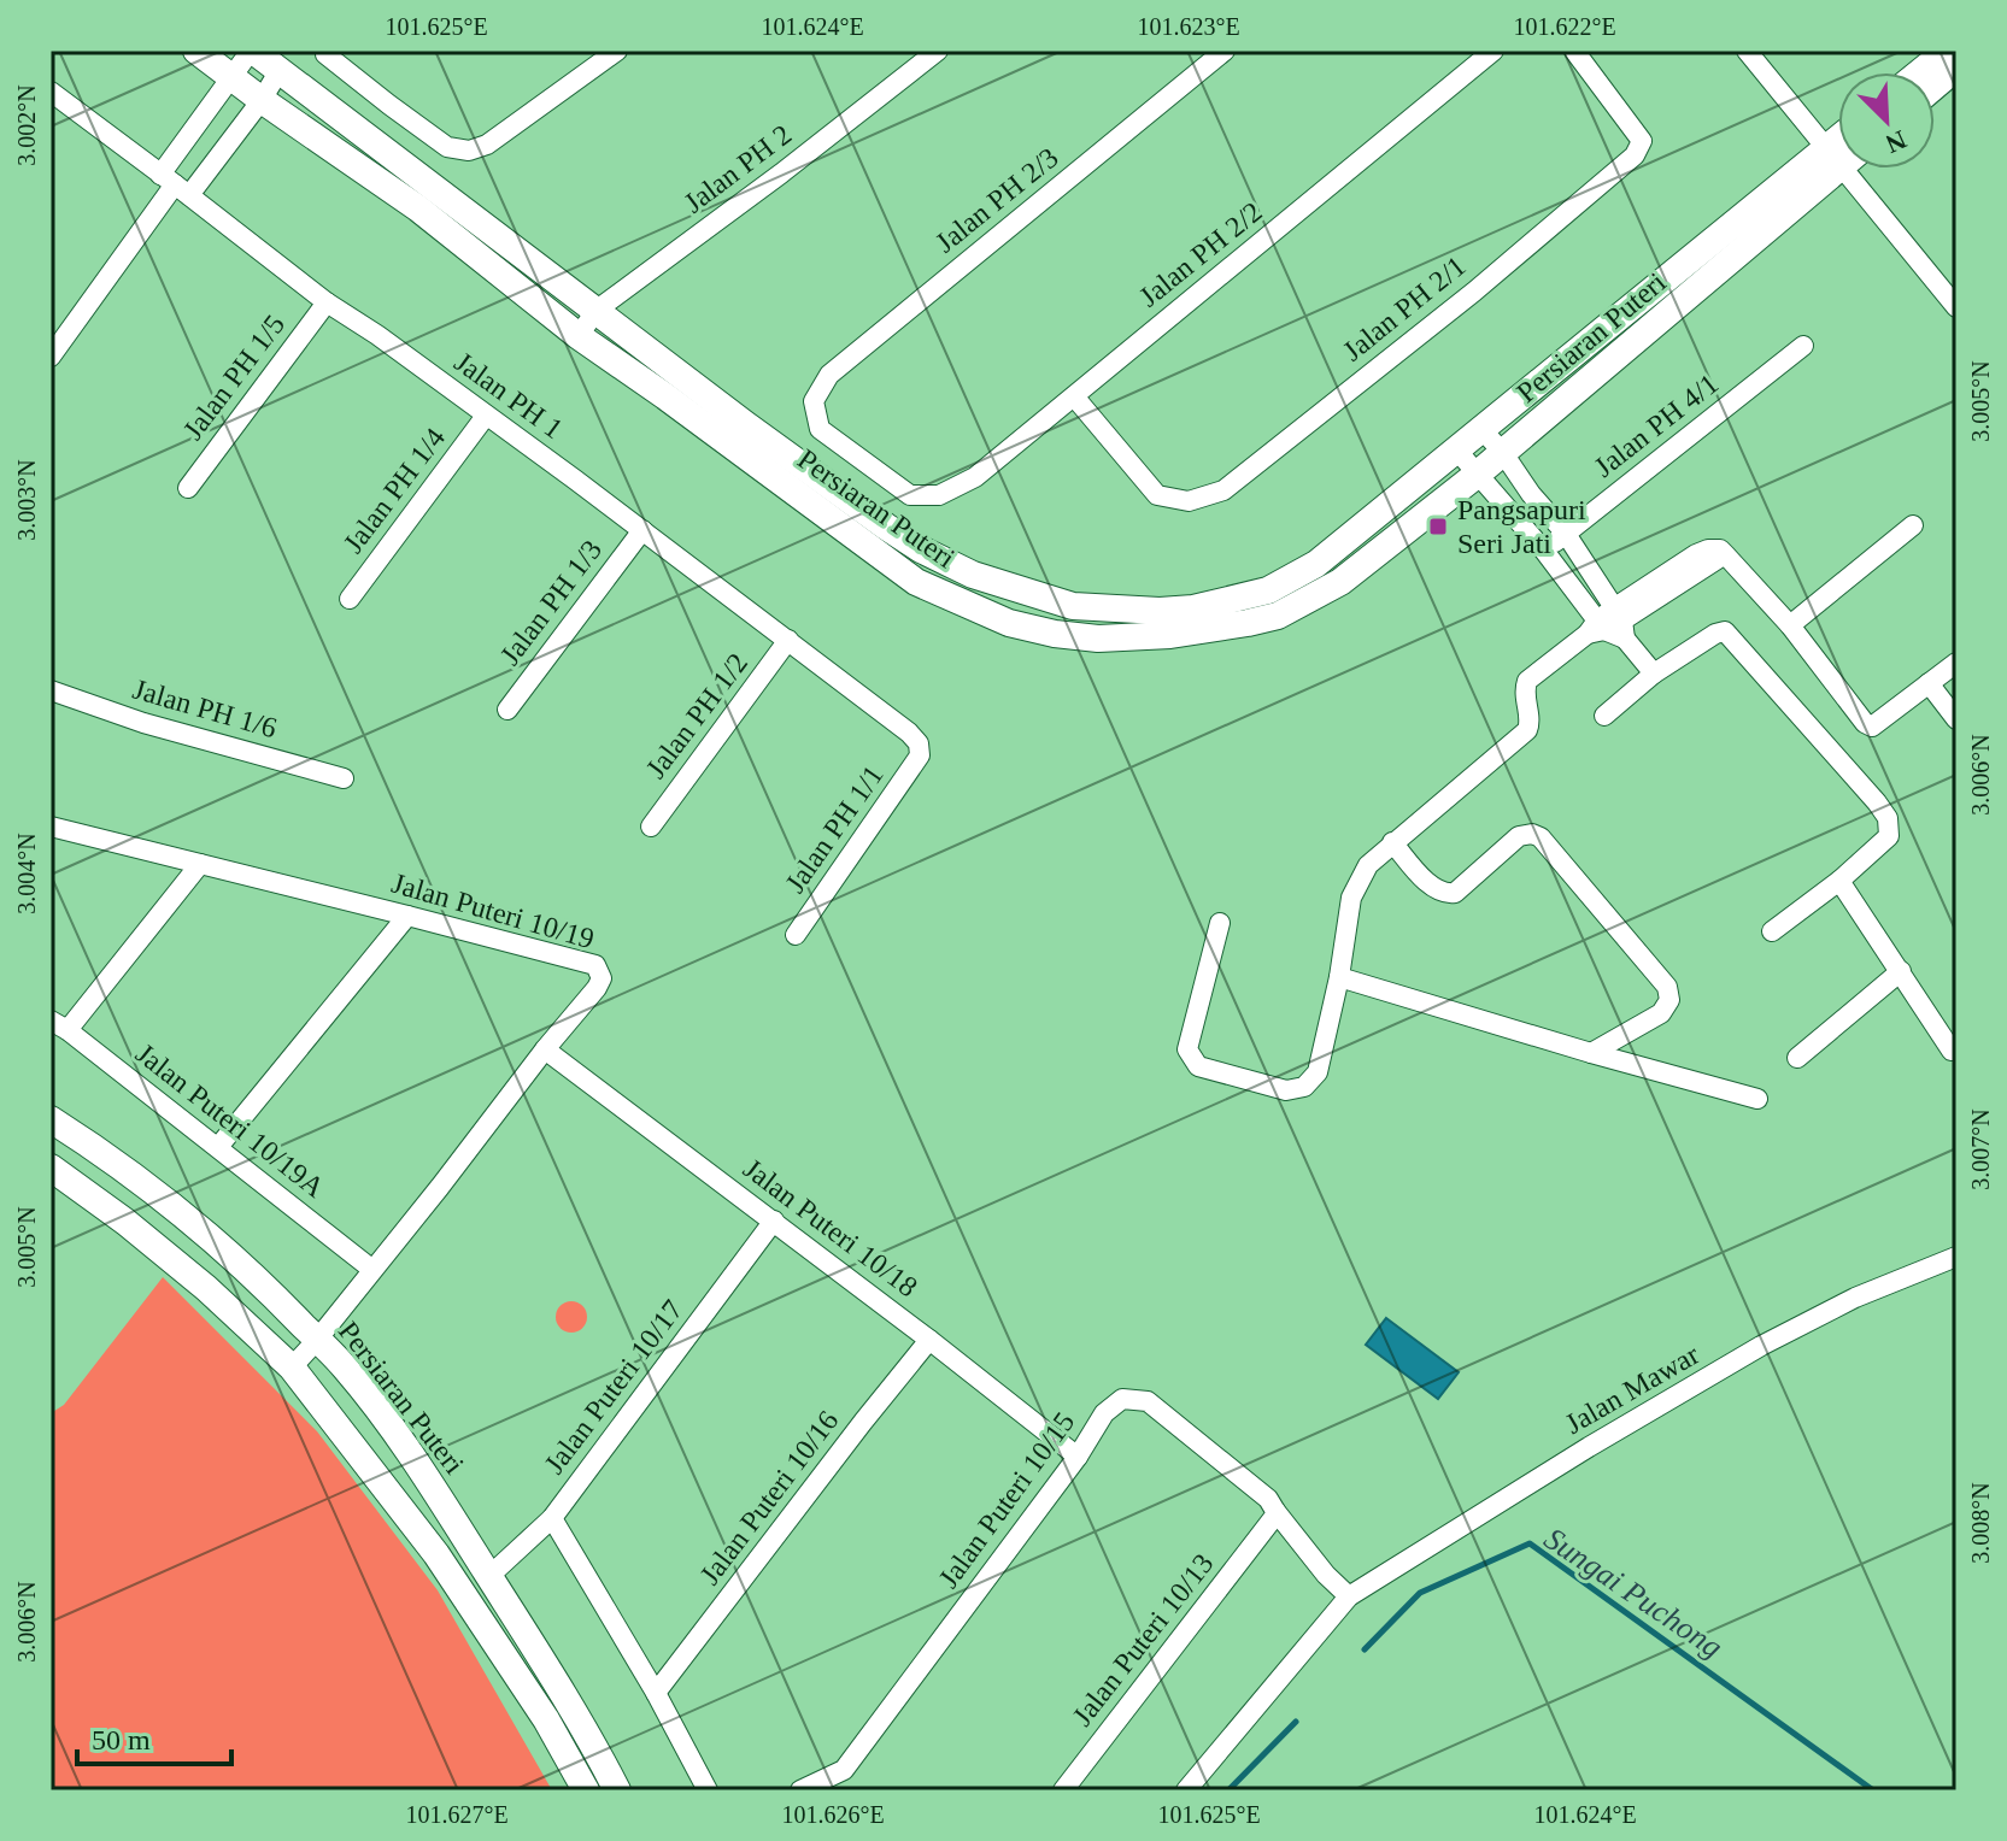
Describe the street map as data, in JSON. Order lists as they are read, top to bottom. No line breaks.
{"streets":{"main road":["Persiaran Puteri"],"street":["Jalan PH 2","Jalan PH 2/3","Jalan PH 2/2","Jalan PH 2/1","Jalan PH 1/5","Jalan PH 1","Jalan PH 4/1","Jalan PH 1/4","Jalan PH 1/3","Jalan PH 1/6","Jalan PH 1/2","Jalan PH 1/1","Jalan Puteri 10/19","Jalan Puteri 10/19A","Jalan Puteri 10/18","Jalan Puteri 10/17","Jalan Mawar","Jalan Puteri 10/16","Jalan Puteri 10/15","Jalan Puteri 10/13"]},"crossings":[["Jalan PH 2","Persiaran Puteri"],["Jalan PH 2/3","Jalan PH 2/2"],["Jalan PH 2/2","Jalan PH 2/1"],["Persiaran Puteri","Jalan Puteri 10/19"],["Persiaran Puteri","Jalan Puteri 10/17"],["Jalan PH 1/5","Jalan PH 1"],["Jalan PH 1","Jalan PH 1/4"],["Jalan PH 1","Jalan PH 1/3"],["Jalan PH 1","Jalan PH 1/2"],["Jalan PH 1","Jalan PH 1/1"],["Jalan Puteri 10/19","Jalan Puteri 10/19A"],["Jalan Puteri 10/19","Jalan Puteri 10/18"],["Jalan Puteri 10/18","Jalan Puteri 10/17"],["Jalan Puteri 10/18","Jalan Puteri 10/16"],["Jalan Puteri 10/18","Jalan Puteri 10/15"],["Jalan Puteri 10/15","Jalan Puteri 10/13"]],"water":["Sungai Puchong"],"places":{"transit":["Pangsapuri Seri Jati"]},"scale_bar":"50 m","north":"bottom right","coordinates":["101.625°E","101.624°E","101.623°E","101.622°E","3.002°N","3.005°N","3.003°N","3.006°N","3.004°N","3.007°N","3.008°N","101.627°E","101.626°E"]}
